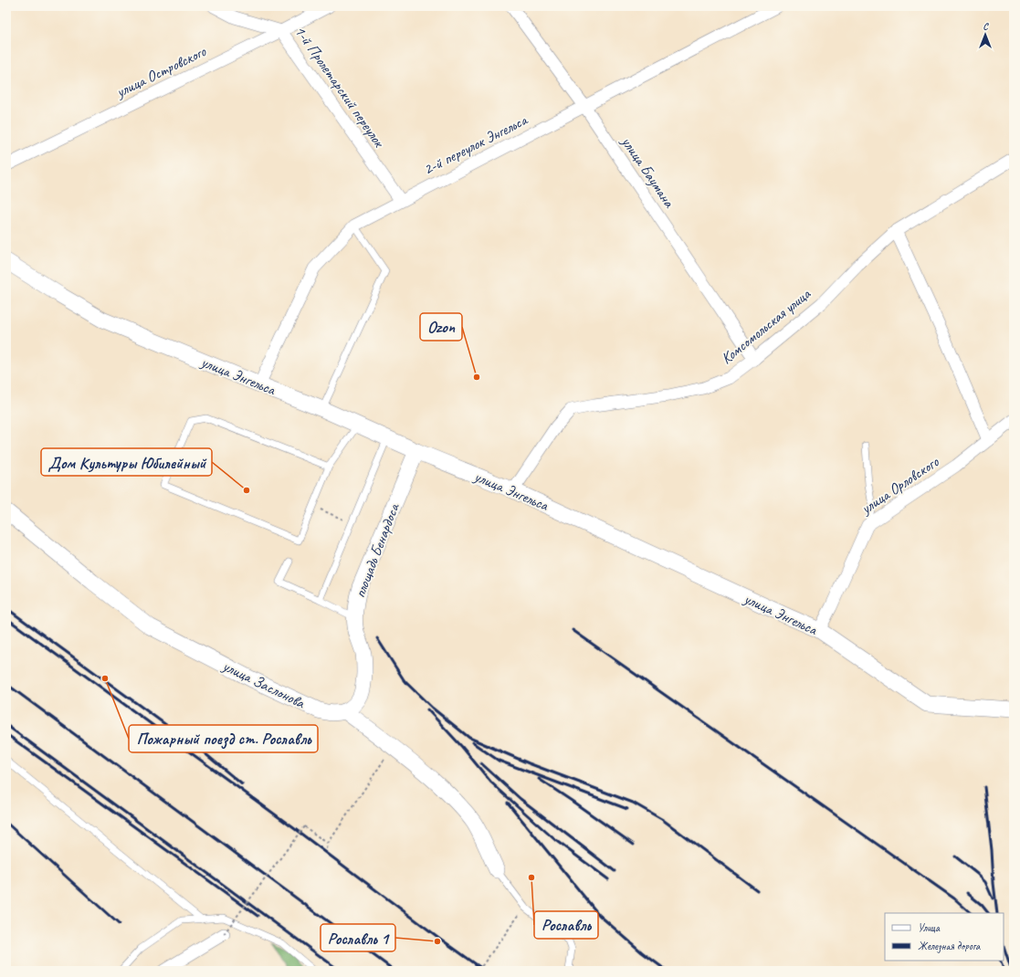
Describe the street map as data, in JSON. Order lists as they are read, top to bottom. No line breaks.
{"streets":{"street":["улица Островского","1-й Пролетарский переулок","2-й переулок Энгельса","улица Баумана","Комсомольская улица","улица Энгельса","улица Орловского","площадь Бенардоса","улица Заслонова"]},"crossings":[["улица Островского","1-й Пролетарский переулок"],["1-й Пролетарский переулок","2-й переулок Энгельса"],["2-й переулок Энгельса","улица Баумана"],["2-й переулок Энгельса","улица Энгельса"],["улица Баумана","Комсомольская улица"],["Комсомольская улица","улица Энгельса"],["улица Энгельса","улица Орловского"],["улица Энгельса","площадь Бенардоса"],["площадь Бенардоса","улица Заслонова"]],"places":["Ozon","Дом Культуры Юбилейный","Пожарный поезд ст. Рославль","Рославль","Рославль 1"],"legend":["Улица","Железная дорога"],"north":"top"}
